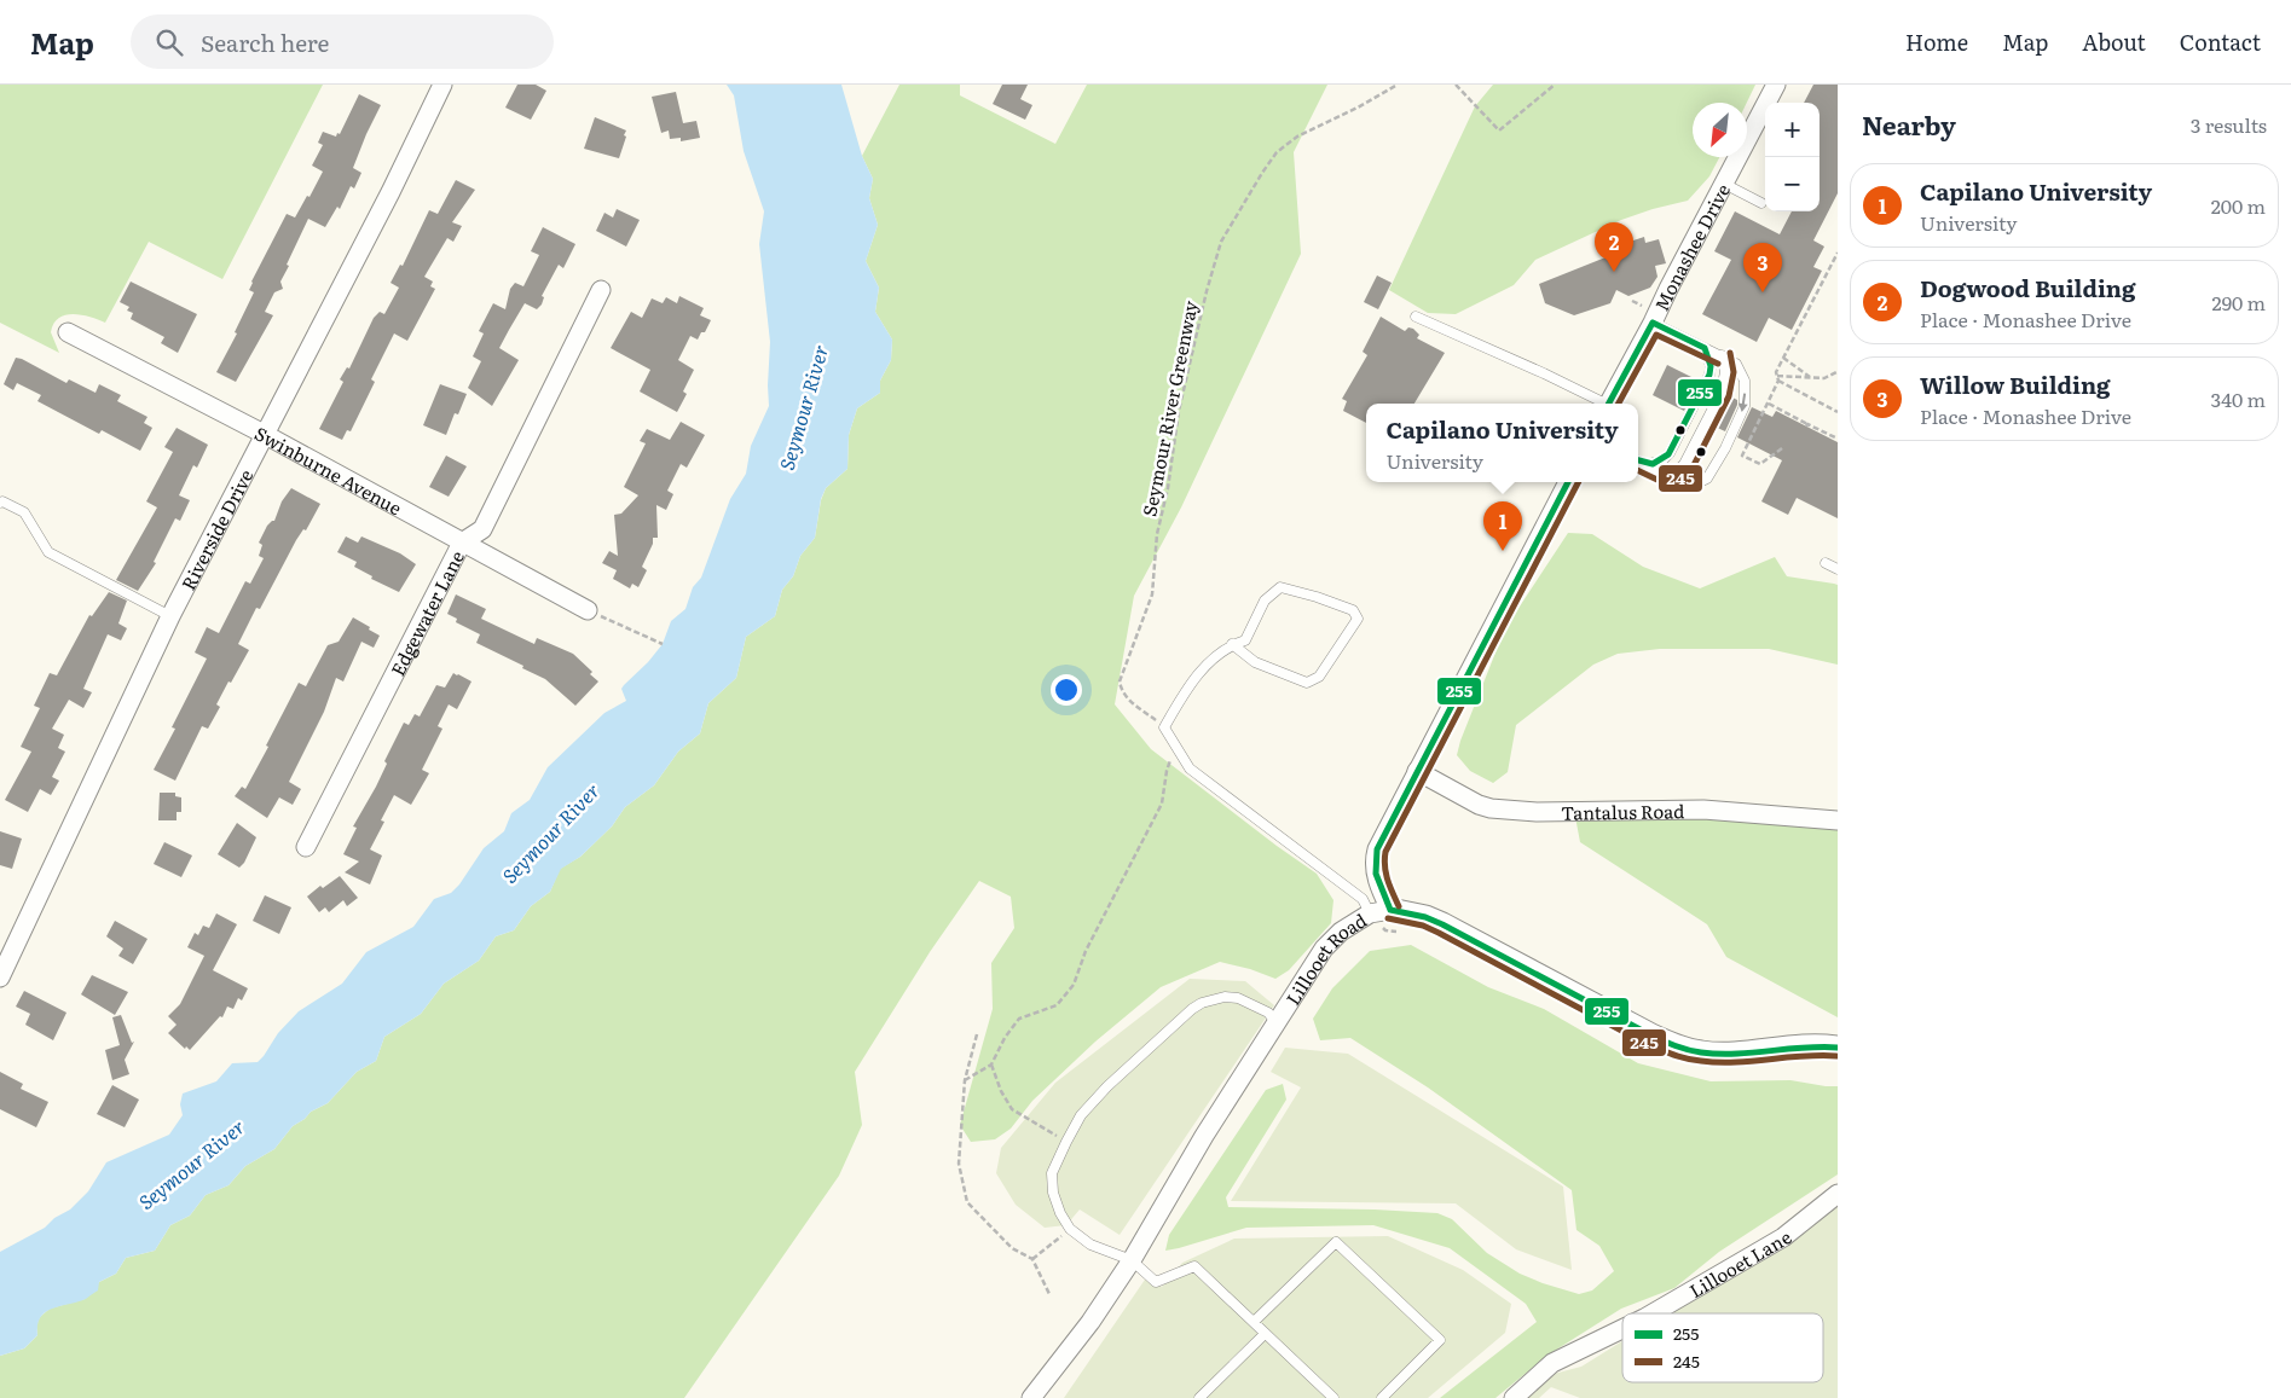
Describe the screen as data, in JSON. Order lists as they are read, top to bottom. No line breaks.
{"streets":{"street":["Monashee Drive","Swinburne Avenue","Riverside Drive","Edgewater Lane","Tantalus Road","Lillooet Road","Lillooet Lane"],"path":["Seymour River Greenway"]},"crossings":[["Swinburne Avenue","Riverside Drive"],["Swinburne Avenue","Edgewater Lane"]],"water":["Seymour River"],"lines":["transit line 255","transit line 245"],"legend":["255","245"],"north":"bottom left","page":{"header":"Map","search":"Search here","nav":["Home","Map","About","Contact"],"heading":["Nearby","3 results"],"map_buttons":["+","−"],"list":[{"mark":"1","name":"Capilano University","note":"University","value":"200 m"},{"mark":"2","name":"Dogwood Building","note":"Place · Monashee Drive","value":"290 m"},{"mark":"3","name":"Willow Building","note":"Place · Monashee Drive","value":"340 m"}],"pins":["2","3","1"],"popup":["Capilano University","University"]}}
